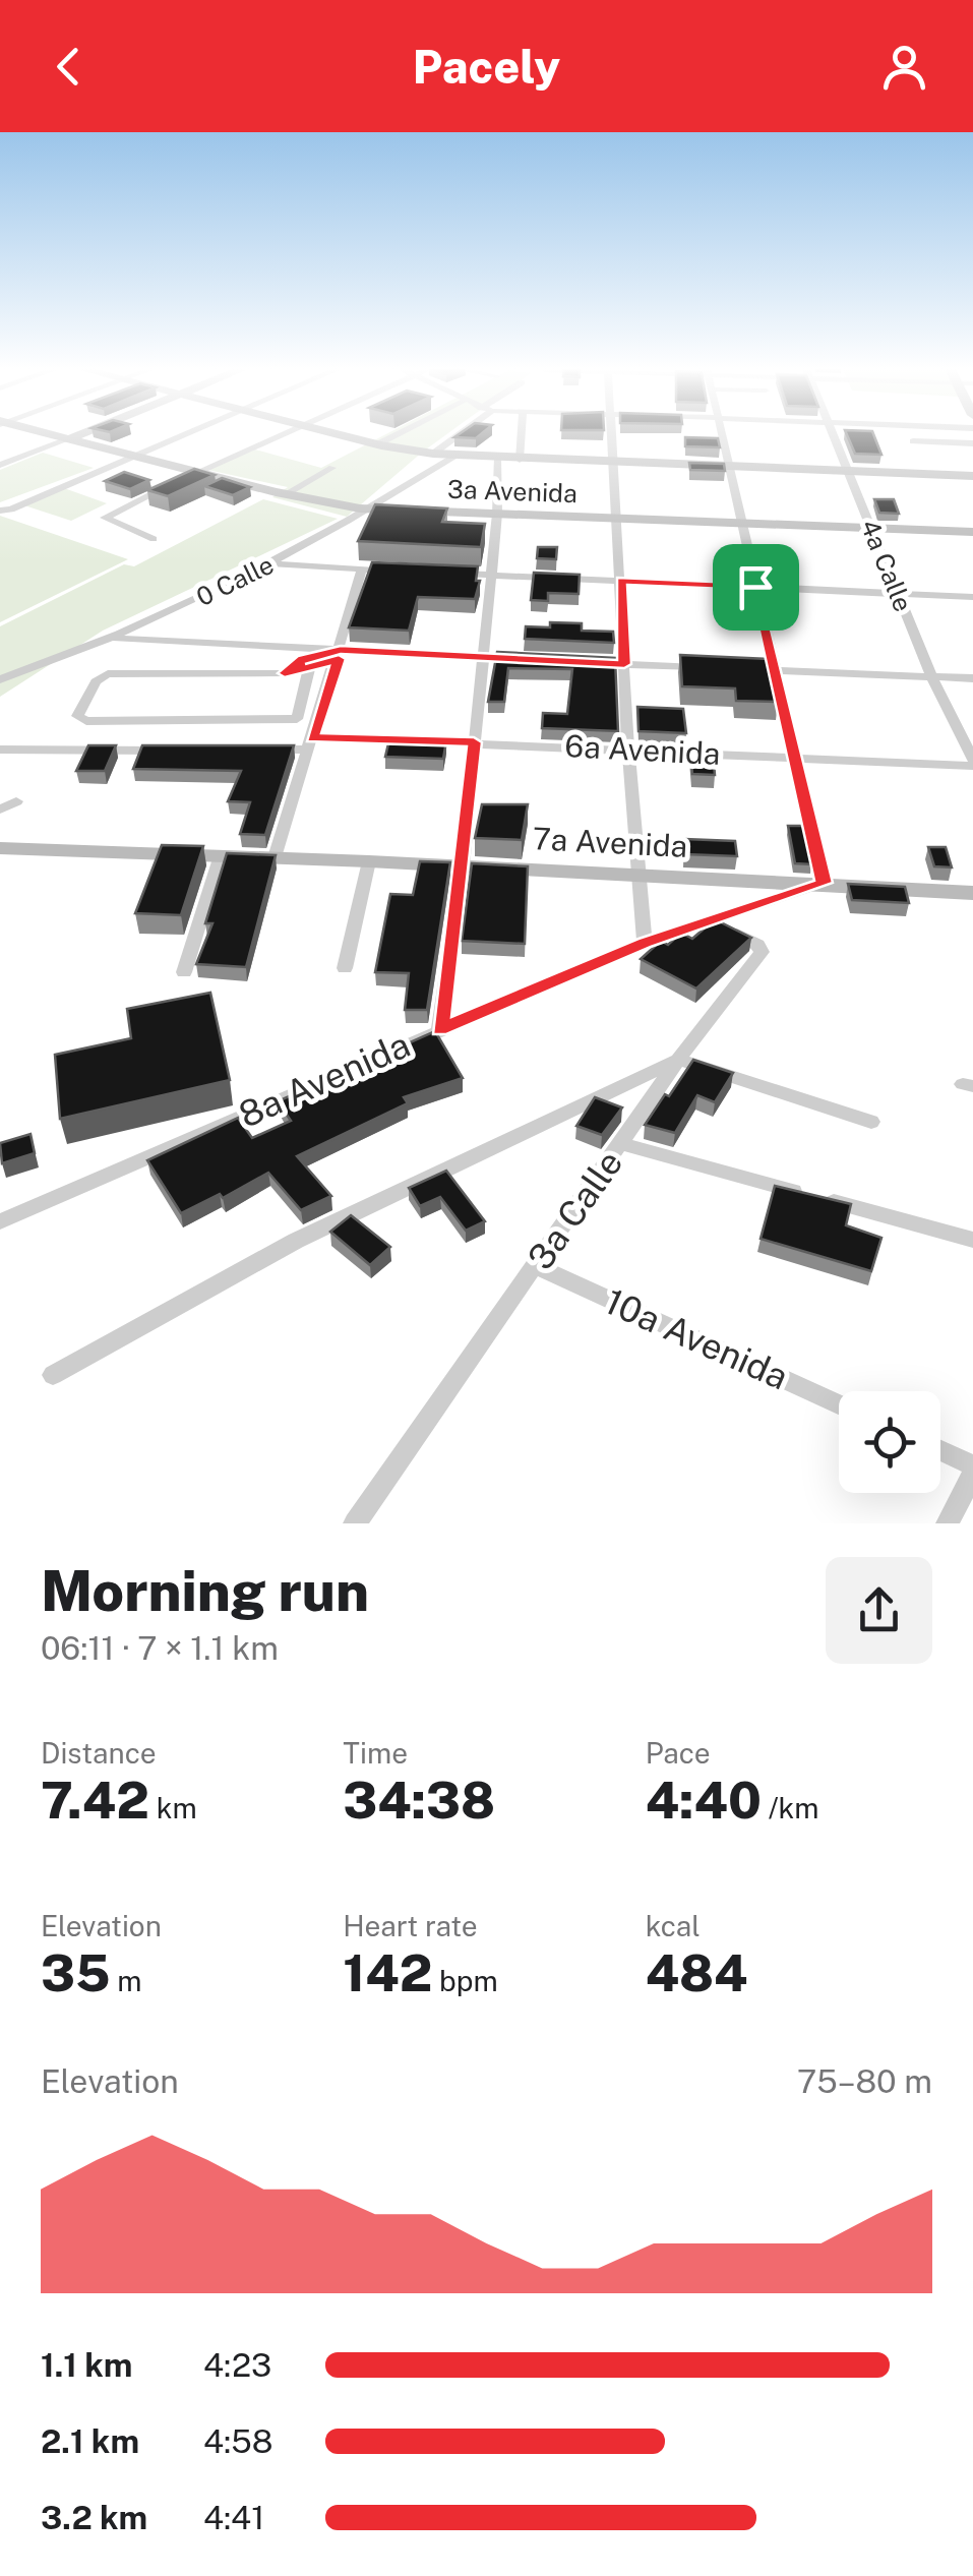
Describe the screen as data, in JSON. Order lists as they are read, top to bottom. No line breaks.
{"streets":{"main road":["3a Avenida","7a Avenida"],"street":["4a Calle","0 Calle","6a Avenida","8a Avenida","3a Calle","10a Avenida"]},"crossings":[["3a Avenida","4a Calle"],["3a Avenida","0 Calle"],["4a Calle","6a Avenida"],["7a Avenida","8a Avenida"],["8a Avenida","3a Calle"],["3a Calle","10a Avenida"]],"page":{"header":"Pacely","heading":["Morning run","06:11 · 7 × 1.1 km"],"stats":[["Distance","7.42 km"],["Time","34:38"],["Pace","4:40 /km"],["Elevation","35 m"],["Heart rate","142 bpm"],["kcal","484"]],"chart":["Elevation","75–80 m"],"list":[{"name":"1.1 km","note":"4:23"},{"name":"2.1 km","note":"4:58"},{"name":"3.2 km","note":"4:41"}]}}
